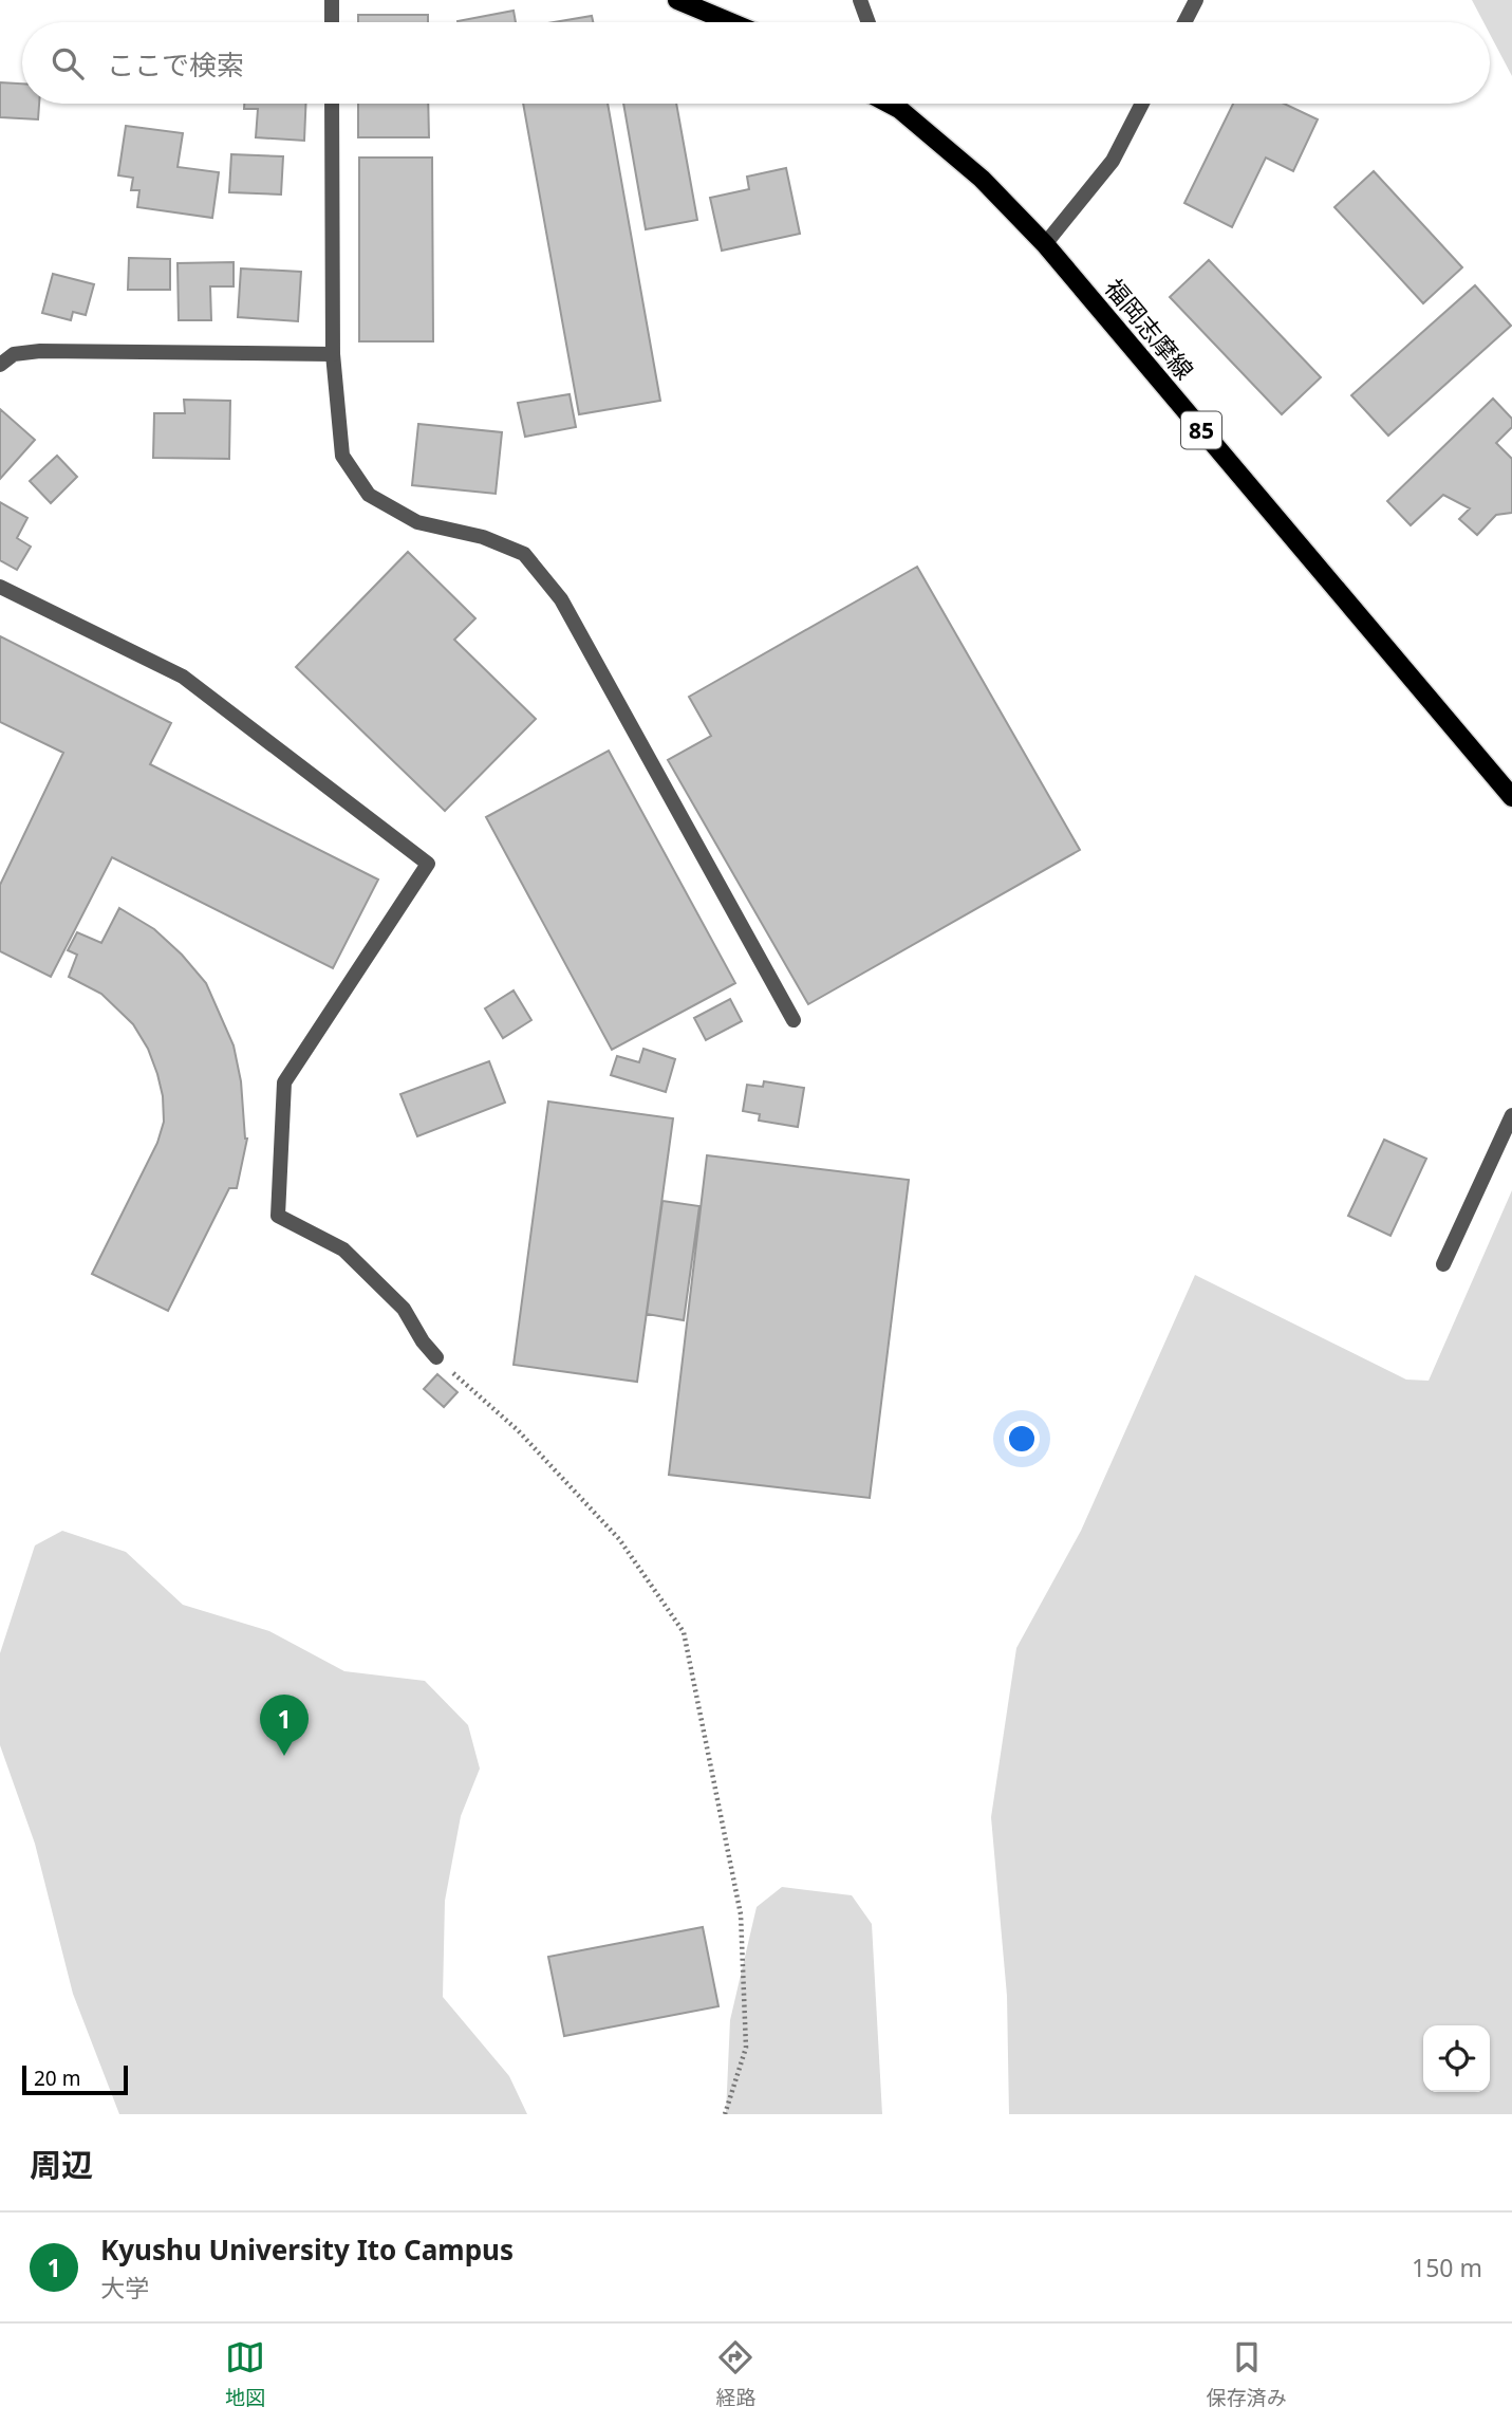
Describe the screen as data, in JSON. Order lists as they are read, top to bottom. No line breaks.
{"streets":{"main road":["福岡志摩線","85"]},"scale_bar":"20 m","page":{"search":"ここで検索","pins":"1","scale":"20 m","heading":"周辺","list":[{"mark":"1","name":"Kyushu University Ito Campus","note":"大学","value":"150 m"}],"nav":["地図","経路","保存済み"]}}
